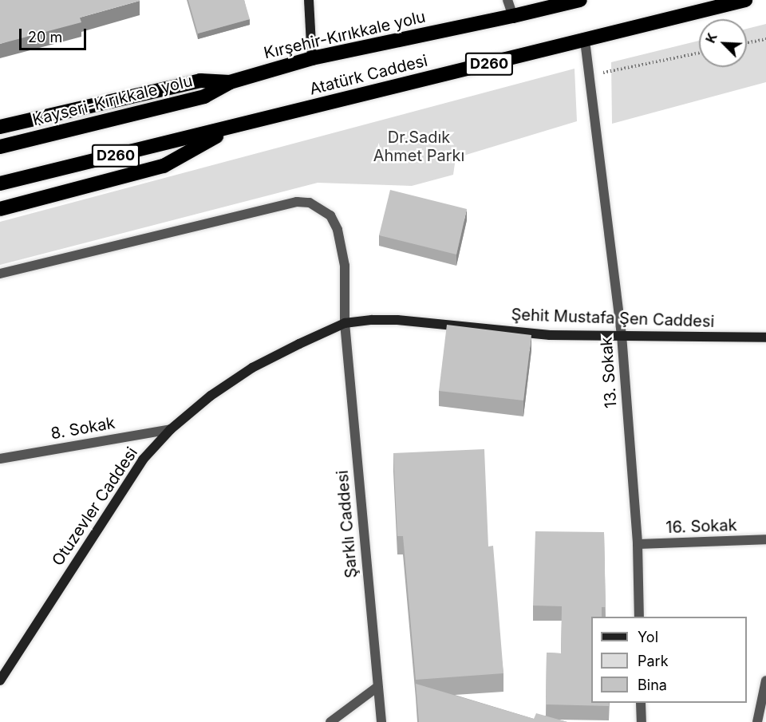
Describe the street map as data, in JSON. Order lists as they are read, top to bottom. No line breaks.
{"streets":{"highway":["Kırşehir-Kırıkkale yolu","D260","Atatürk Caddesi","Kayseri-Kırıkkale yolu"],"street":["Şehit Mustafa Şen Caddesi","13. Sokak","8. Sokak","Otuzevler Caddesi","Şarklı Caddesi","16. Sokak"]},"crossings":[["Kırşehir-Kırıkkale yolu","Kayseri-Kırıkkale yolu"],["Atatürk Caddesi","13. Sokak"],["Şehit Mustafa Şen Caddesi","13. Sokak"],["Şehit Mustafa Şen Caddesi","Otuzevler Caddesi"],["Şehit Mustafa Şen Caddesi","Şarklı Caddesi"],["13. Sokak","16. Sokak"],["8. Sokak","Otuzevler Caddesi"],["Otuzevler Caddesi","Şarklı Caddesi"]],"parks":["Dr.Sadık Ahmet Parkı"],"legend":["Yol","Park","Bina"],"scale_bar":"20 m","north":"top left"}
